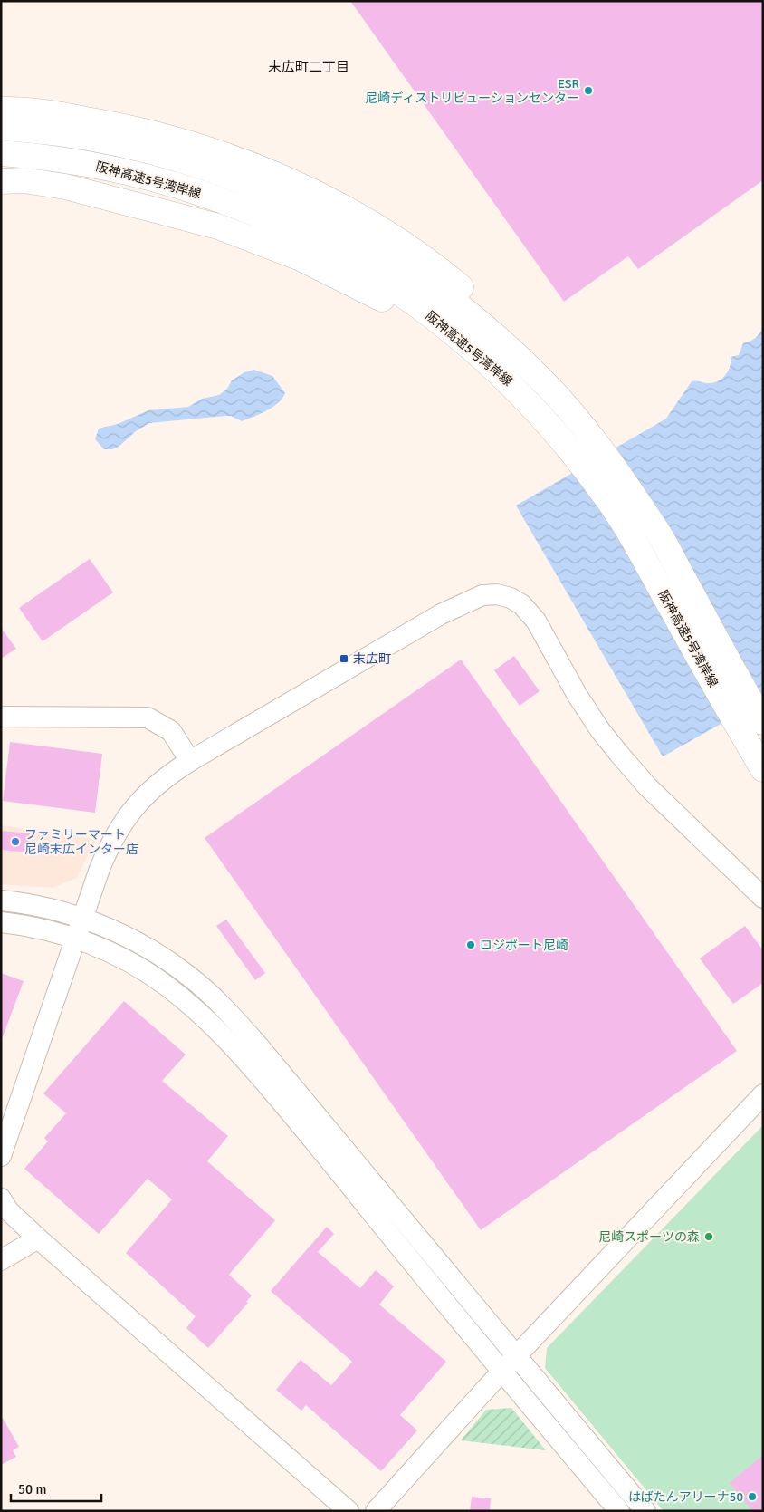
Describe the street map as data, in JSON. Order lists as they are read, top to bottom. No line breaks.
{"streets":{"highway":["阪神高速5号湾岸線"]},"districts":["末広町二丁目"],"places":{"other":["ESR 尼崎ディストリビューションセンター","ファミリーマート 尼崎末広インター店","ロジポート尼崎","尼崎スポーツの森","はばたんアリーナ50"],"transit":["末広町"]},"scale_bar":"50 m"}
